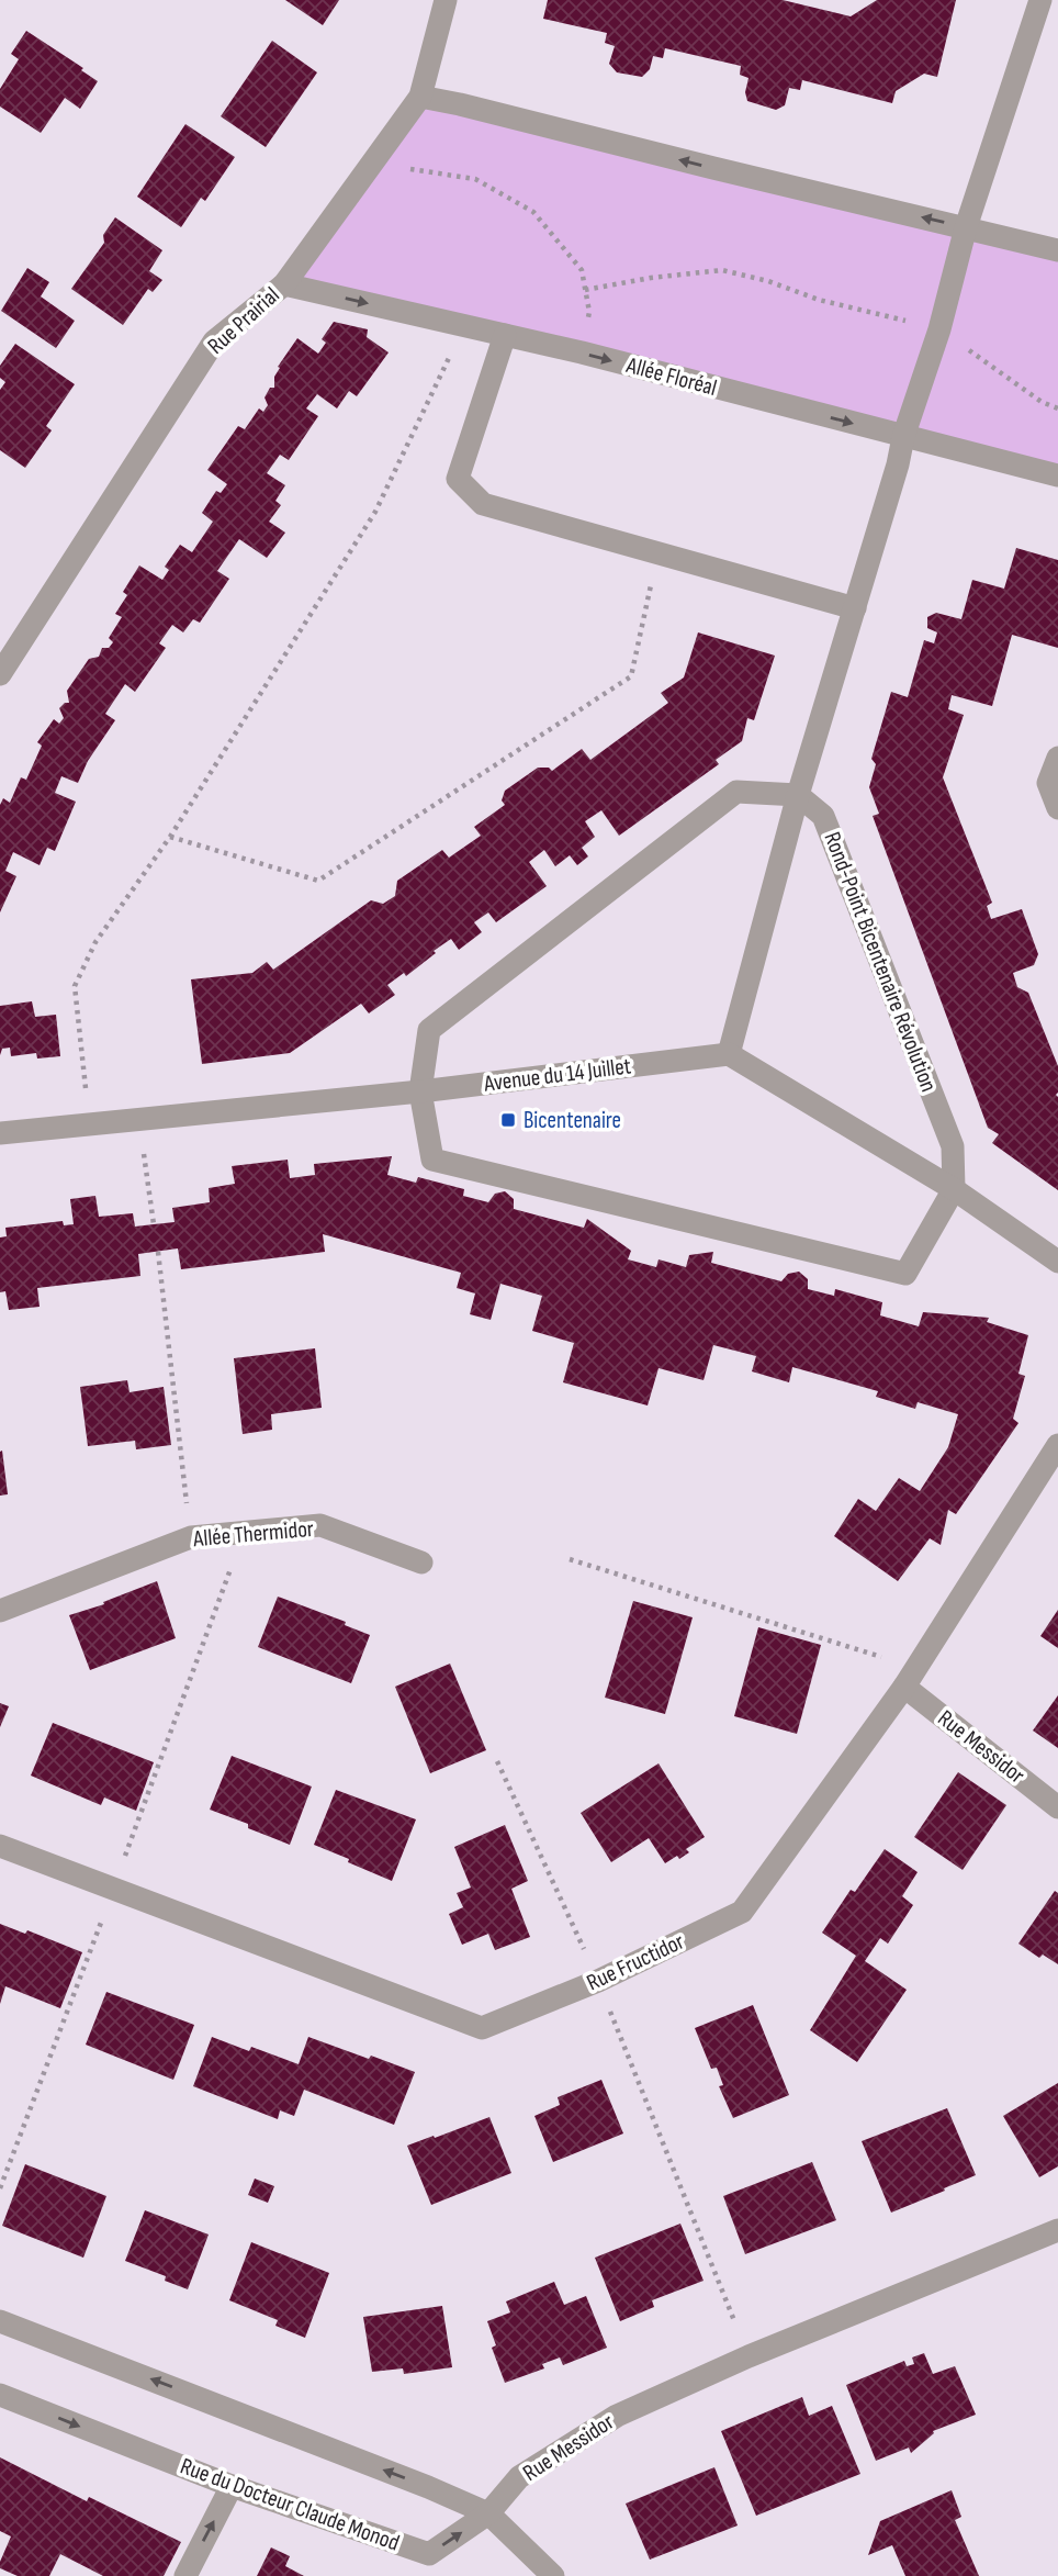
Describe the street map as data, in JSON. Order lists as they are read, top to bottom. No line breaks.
{"streets":{"street":["Rue Prairial","Allée Floréal","Rond-Point Bicentenaire Révolution","Avenue du 14 Juillet","Allée Thermidor","Rue Messidor","Rue Fructidor","Rue du Docteur Claude Monod"]},"crossings":[["Rue Prairial","Allée Floréal"],["Rue Messidor","Rue Fructidor"],["Rue Messidor","Rue du Docteur Claude Monod"]],"places":{"transit":["Bicentenaire"]}}
